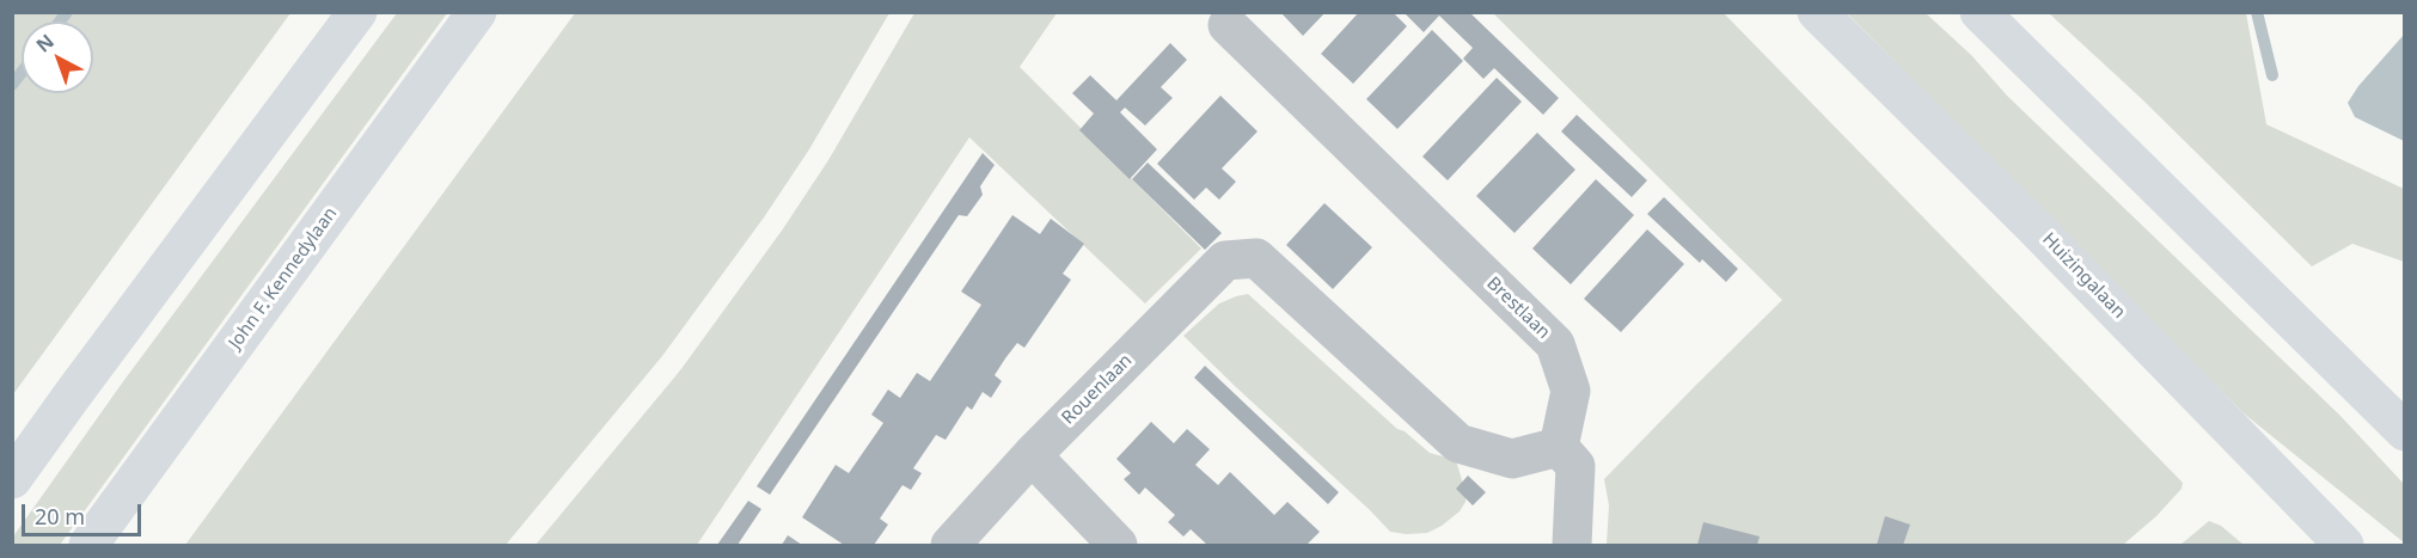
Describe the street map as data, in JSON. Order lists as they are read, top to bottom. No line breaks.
{"streets":{"main road":["Huizingalaan","John F. Kennedylaan"],"street":["Brestlaan","Rouenlaan"]},"crossings":[["Brestlaan","Rouenlaan"]],"scale_bar":"20 m","north":"top left"}
